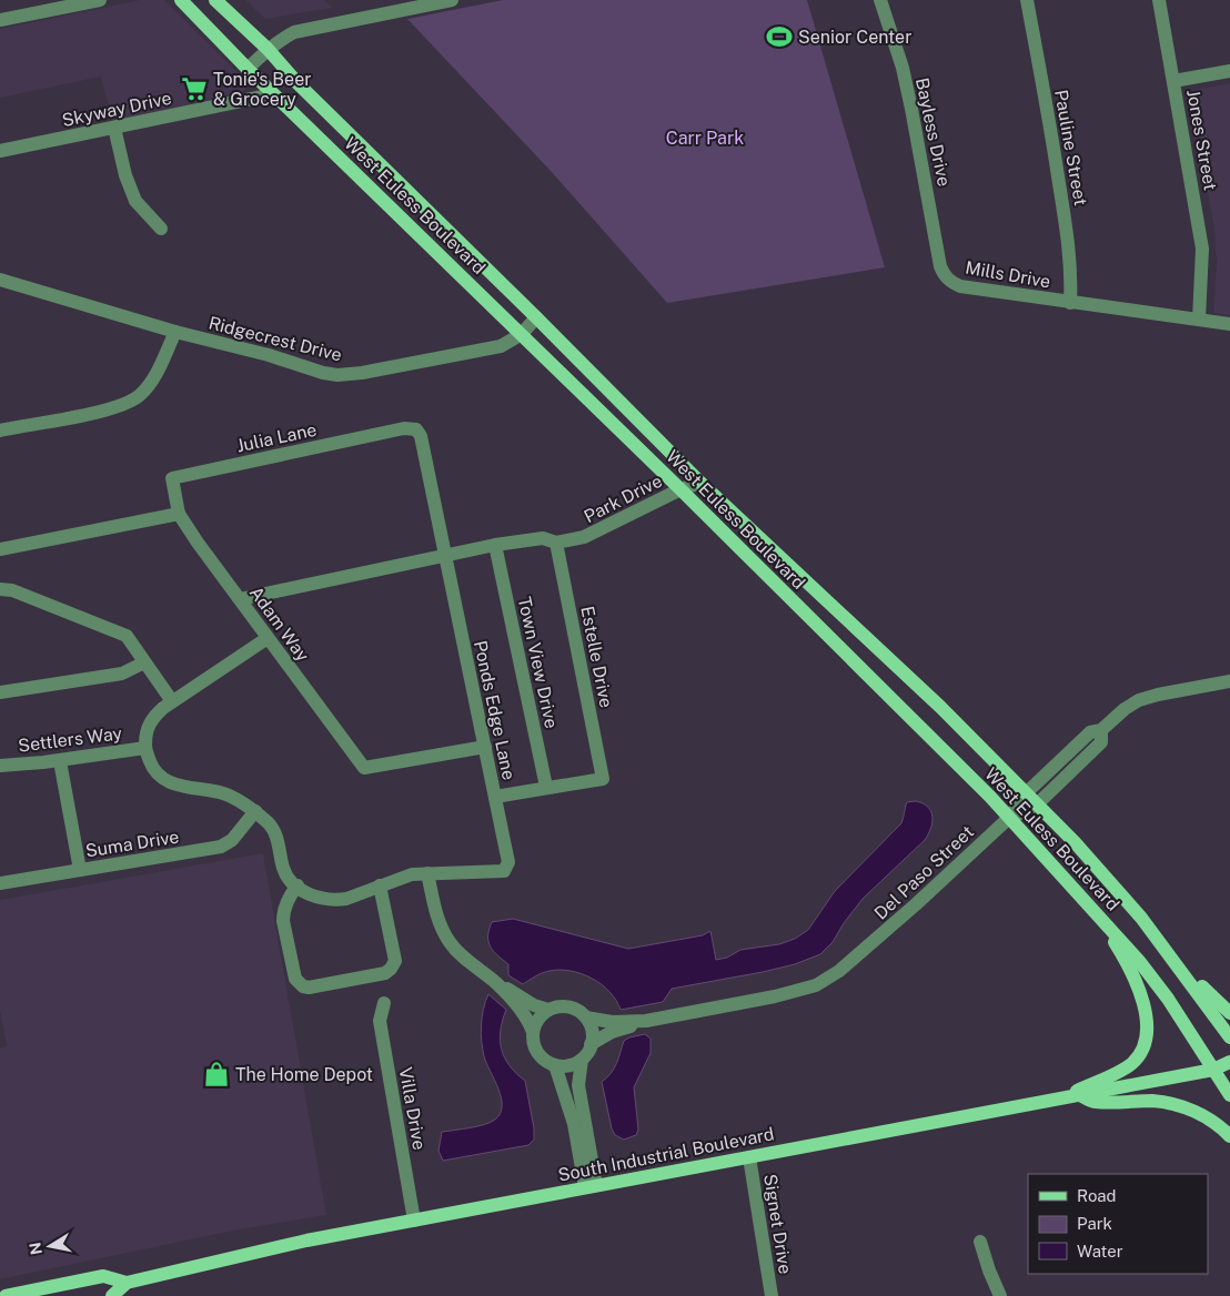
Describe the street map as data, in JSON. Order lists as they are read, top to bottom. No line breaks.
{"streets":{"main road":["West Euless Boulevard","South Industrial Boulevard"],"street":["Skyway Drive","Bayless Drive","Jones Street","Pauline Street","Mills Drive","Ridgecrest Drive","Julia Lane","Park Drive","Adam Way","Estelle Drive","Town View Drive","Ponds Edge Lane","Settlers Way","Suma Drive","Del Paso Street","Villa Drive","Signet Drive"]},"crossings":[["Skyway Drive","West Euless Boulevard"],["Bayless Drive","Mills Drive"],["Jones Street","Mills Drive"],["Pauline Street","Mills Drive"],["West Euless Boulevard","Ridgecrest Drive"],["West Euless Boulevard","Park Drive"],["West Euless Boulevard","Del Paso Street"],["West Euless Boulevard","South Industrial Boulevard"],["Julia Lane","Adam Way"],["Julia Lane","Ponds Edge Lane"],["Park Drive","Adam Way"],["Park Drive","Estelle Drive"],["Park Drive","Town View Drive"],["Park Drive","Ponds Edge Lane"],["Adam Way","Ponds Edge Lane"],["Estelle Drive","Town View Drive"],["Villa Drive","South Industrial Boulevard"],["South Industrial Boulevard","Signet Drive"]],"parks":["Carr Park"],"places":{"sports":["Senior Center"],"supermarket":["Tonie's Beer & Grocery"],"shop":["The Home Depot"]},"legend":["Road","Park","Water"],"north":"left"}
